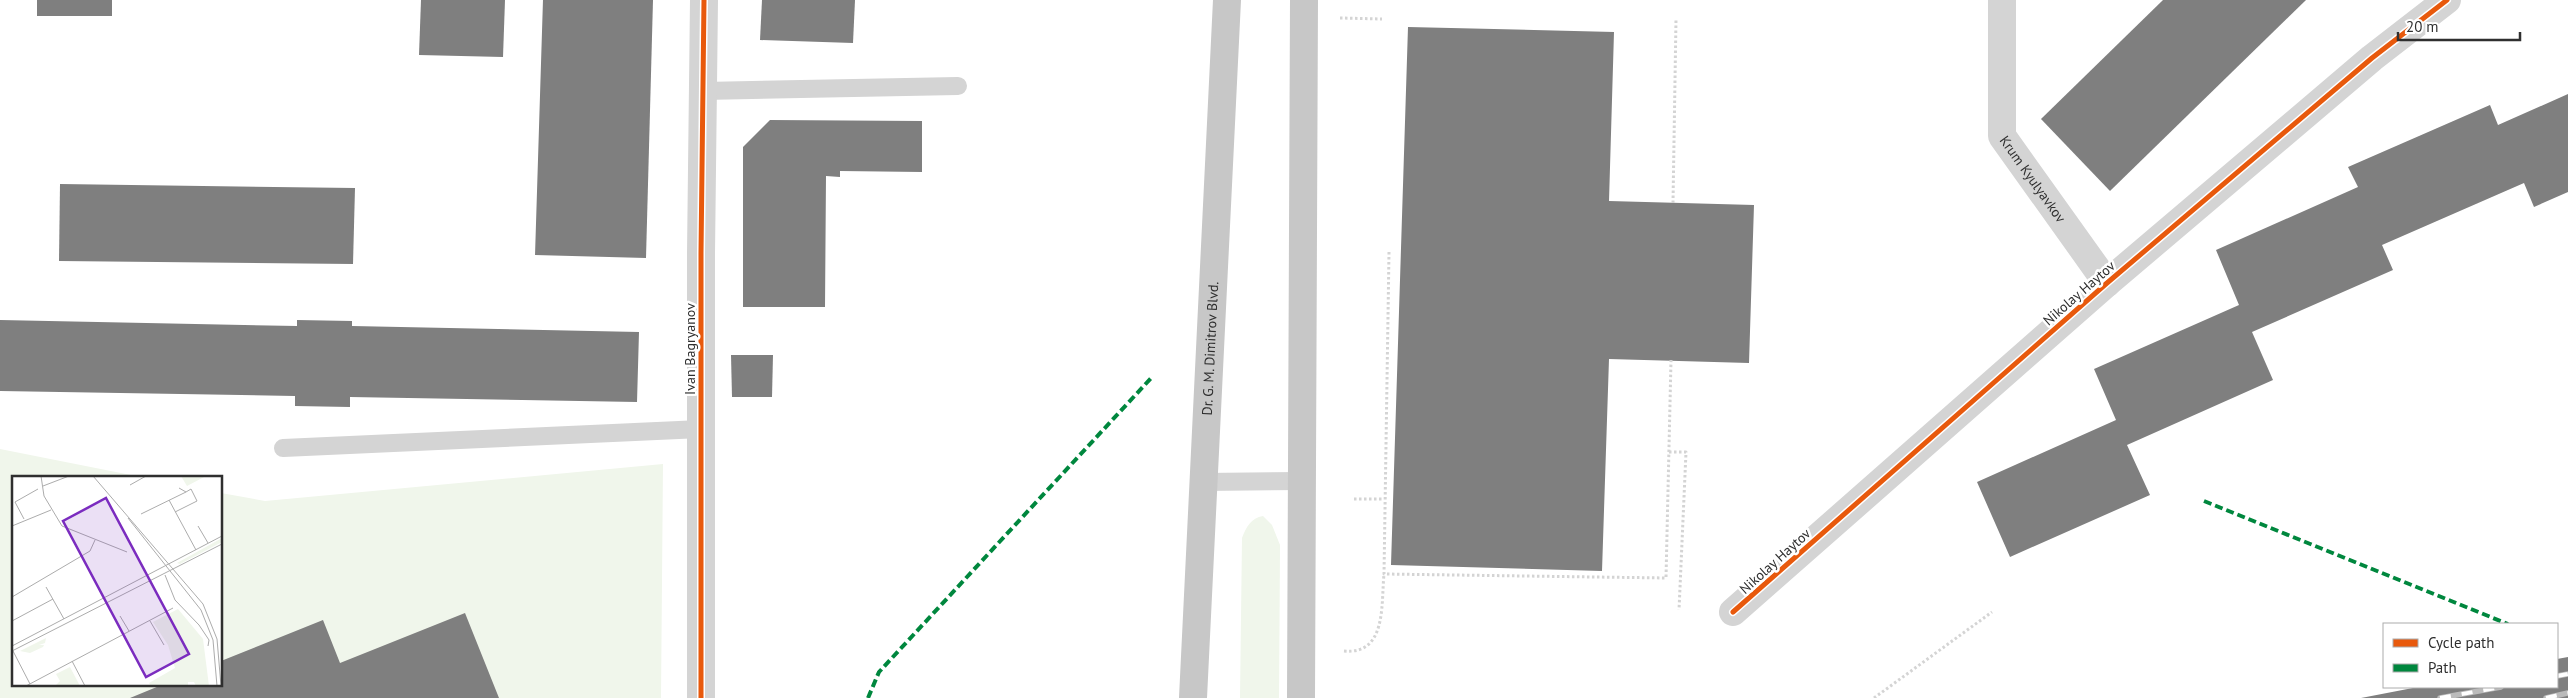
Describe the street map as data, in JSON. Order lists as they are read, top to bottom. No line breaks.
{"streets":{"main road":["Dr. G. M. Dimitrov Blvd."],"street":["Krum Kyulyavkov","Nikolay Haytov","Ivan Bagryanov"]},"crossings":[["Krum Kyulyavkov","Nikolay Haytov"]],"legend":["Cycle path","Path"],"scale_bar":"20 m"}
